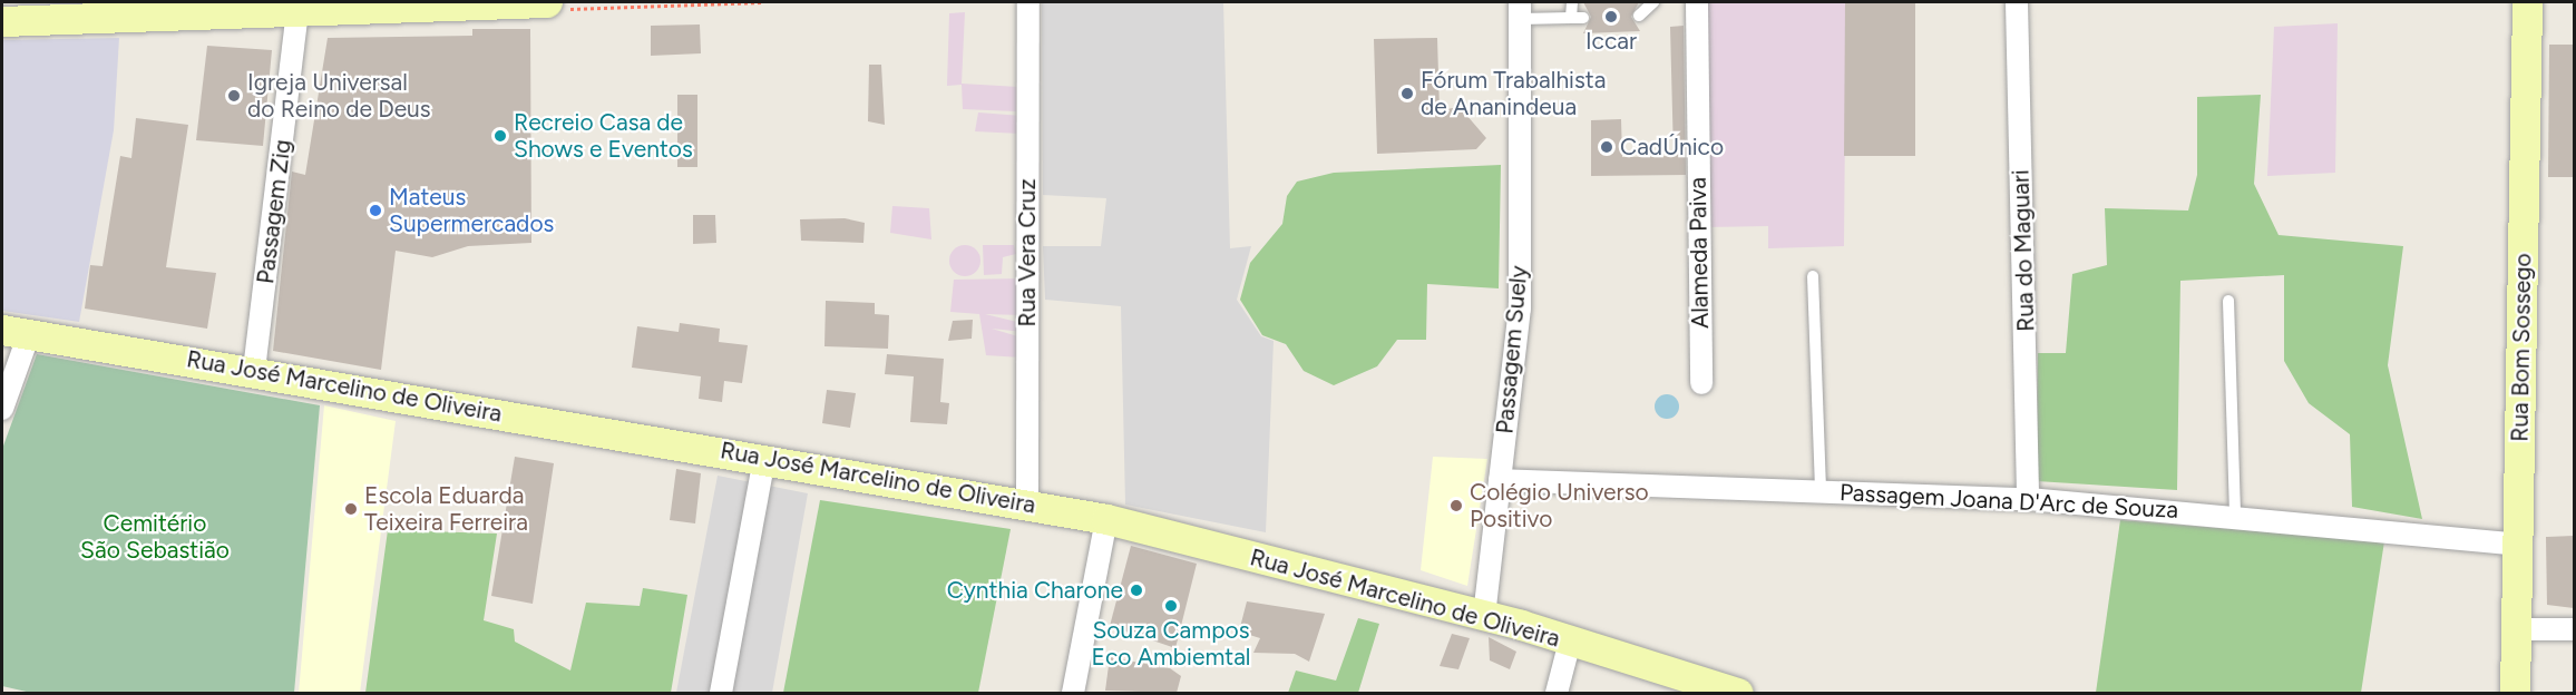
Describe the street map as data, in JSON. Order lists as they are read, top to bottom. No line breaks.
{"streets":{"street":["Passagem Zig","Rua do Maguari","Rua Vera Cruz","Alameda Paiva","Rua Bom Sossego","Passagem Suely","Rua José Marcelino de Oliveira","Passagem Joana D'Arc de Souza"]},"crossings":[["Passagem Zig","Rua José Marcelino de Oliveira"],["Rua do Maguari","Passagem Joana D'Arc de Souza"],["Rua Vera Cruz","Rua José Marcelino de Oliveira"],["Rua Bom Sossego","Passagem Joana D'Arc de Souza"],["Passagem Suely","Rua José Marcelino de Oliveira"],["Passagem Suely","Passagem Joana D'Arc de Souza"]],"parks":["Cemitério São Sebastião"],"places":["Iccar","Fórum Trabalhista de Ananindeua","Igreja Universal do Reino de Deus","Recreio Casa de Shows e Eventos","CadÚnico","Mateus Supermercados","Colégio Universo Positivo","Escola Eduarda Teixeira Ferreira","Cynthia Charone","Souza Campos Eco Ambiemtal"]}
